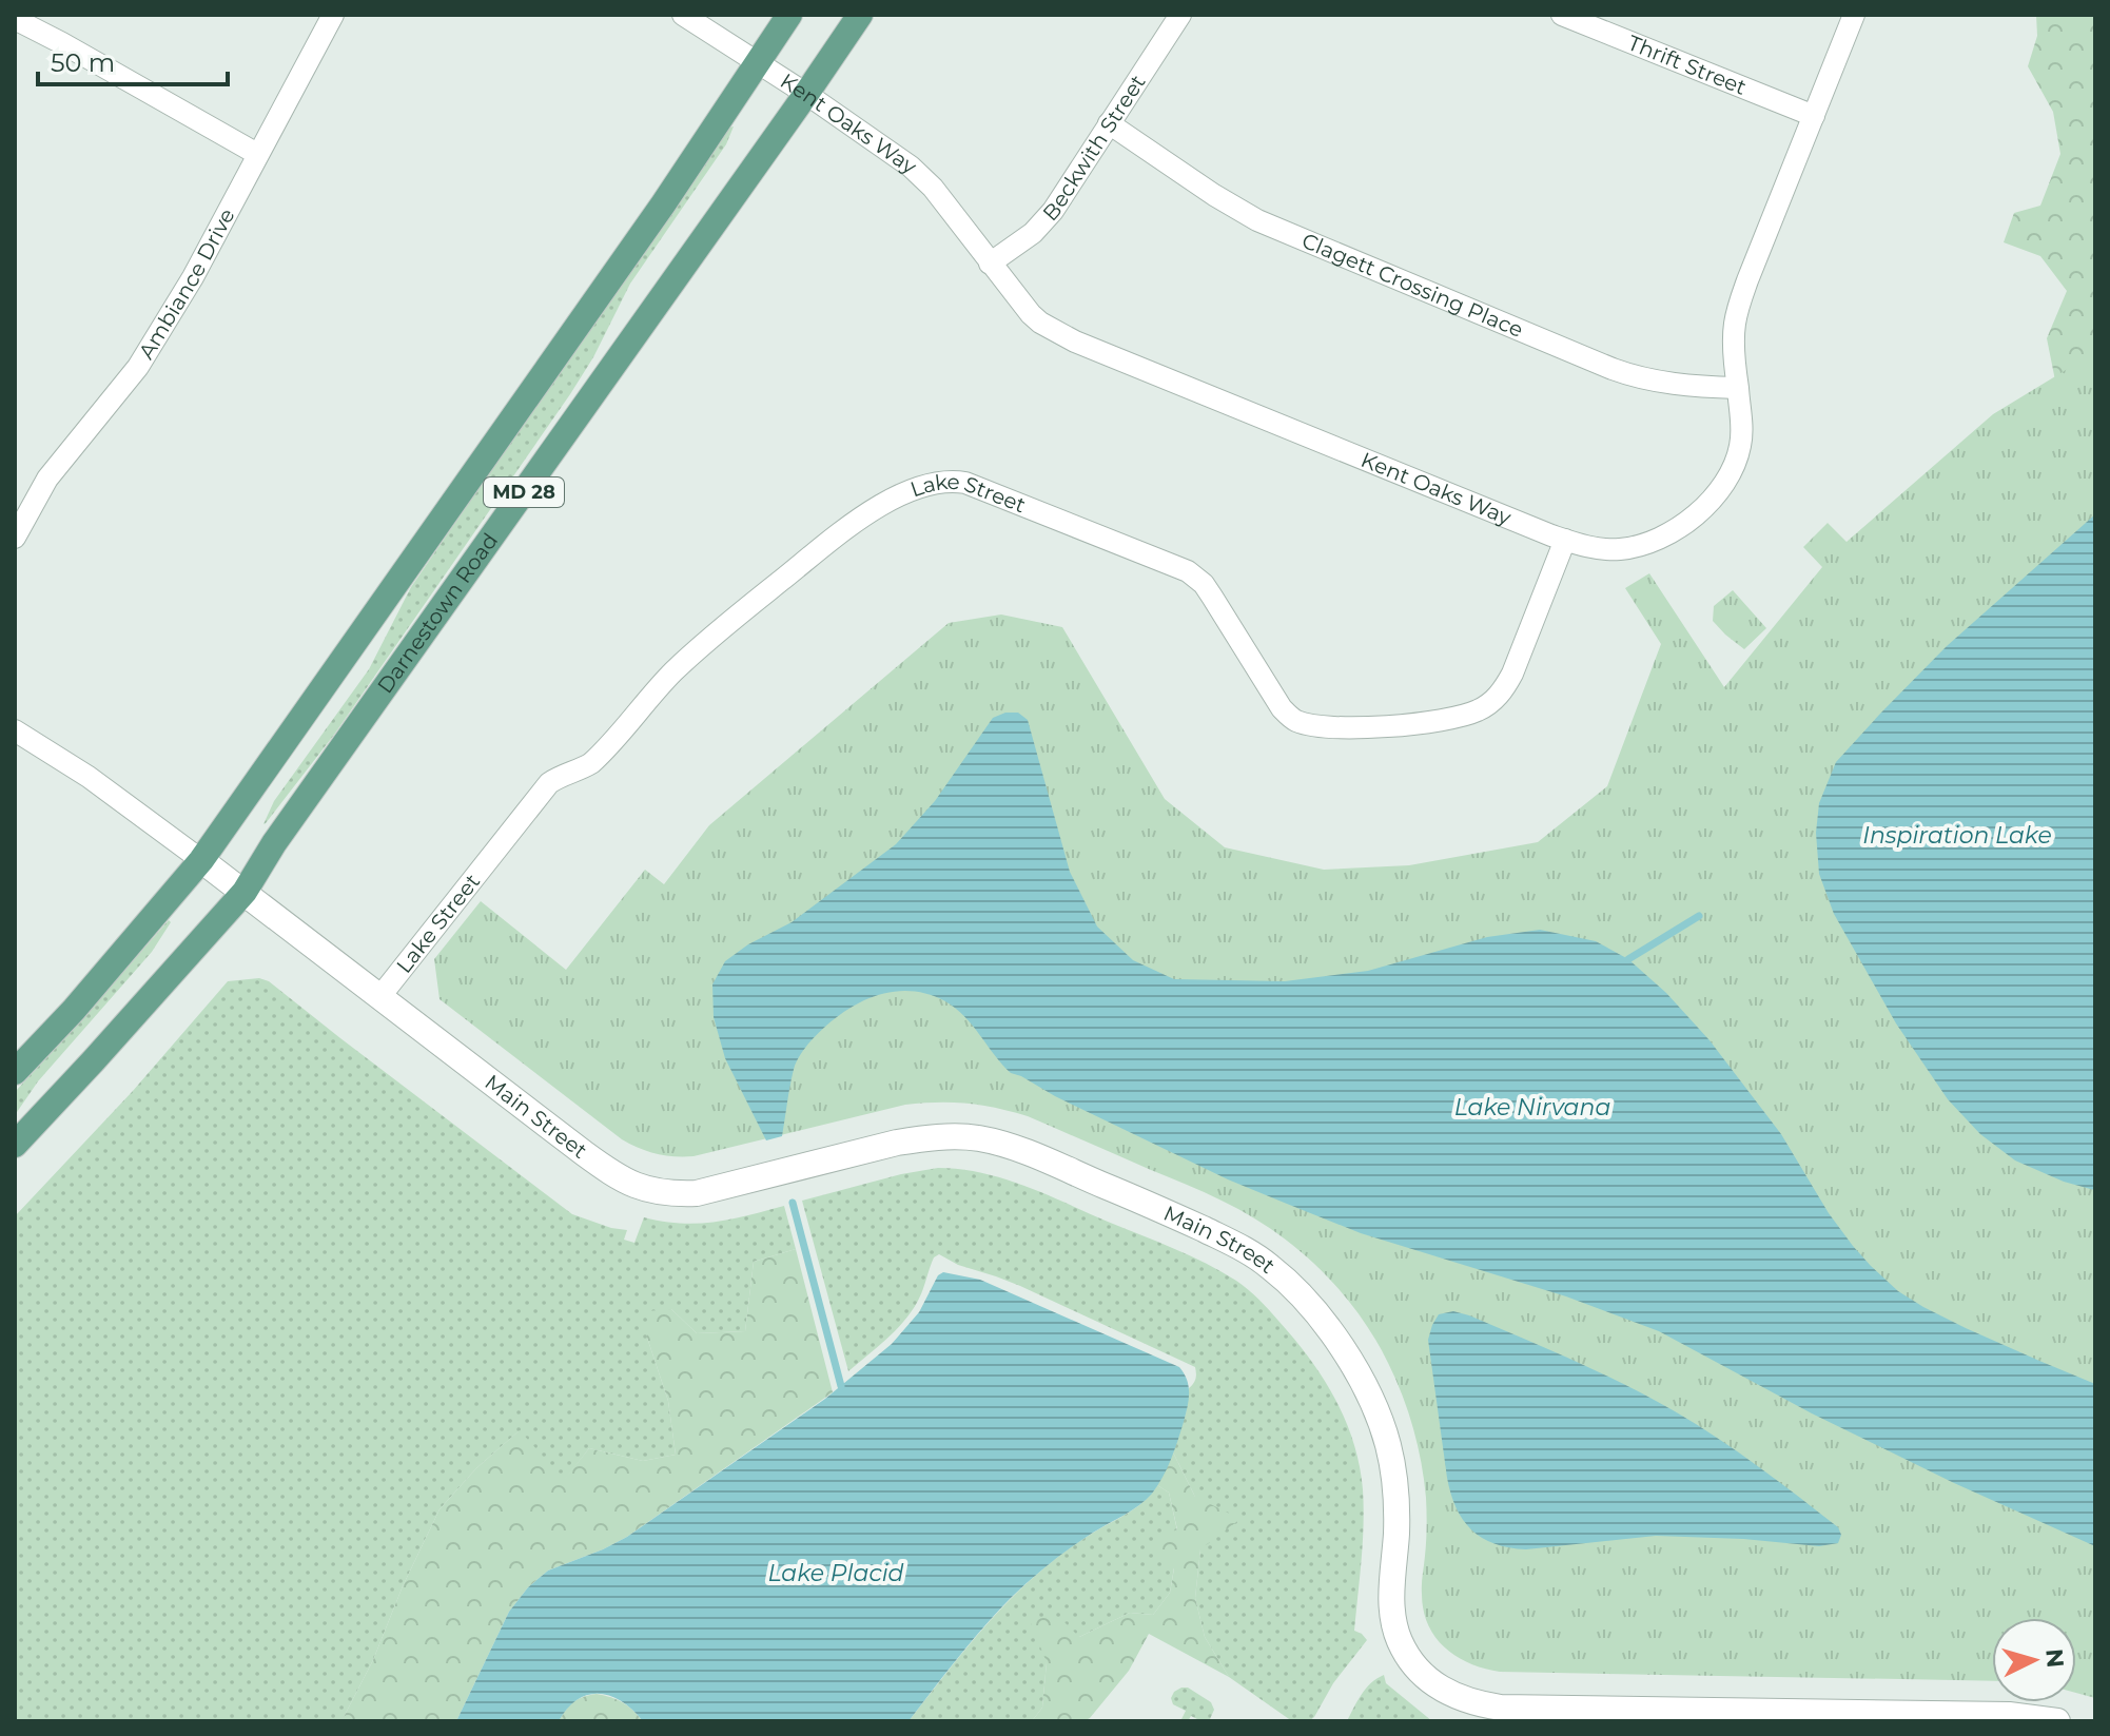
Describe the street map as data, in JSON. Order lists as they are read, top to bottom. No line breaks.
{"streets":{"main road":["MD 28","Darnestown Road"],"street":["Thrift Street","Kent Oaks Way","Beckwith Street","Ambiance Drive","Clagett Crossing Place","Lake Street","Main Street"]},"crossings":[["Thrift Street","Kent Oaks Way"],["Kent Oaks Way","Beckwith Street"],["Kent Oaks Way","Clagett Crossing Place"],["Kent Oaks Way","MD 28"],["Kent Oaks Way","Lake Street"],["Kent Oaks Way","Darnestown Road"],["Beckwith Street","Clagett Crossing Place"],["MD 28","Main Street"],["Lake Street","Main Street"],["Darnestown Road","Main Street"]],"water":["Inspiration Lake","Lake Nirvana","Lake Placid"],"scale_bar":"50 m","north":"right"}
